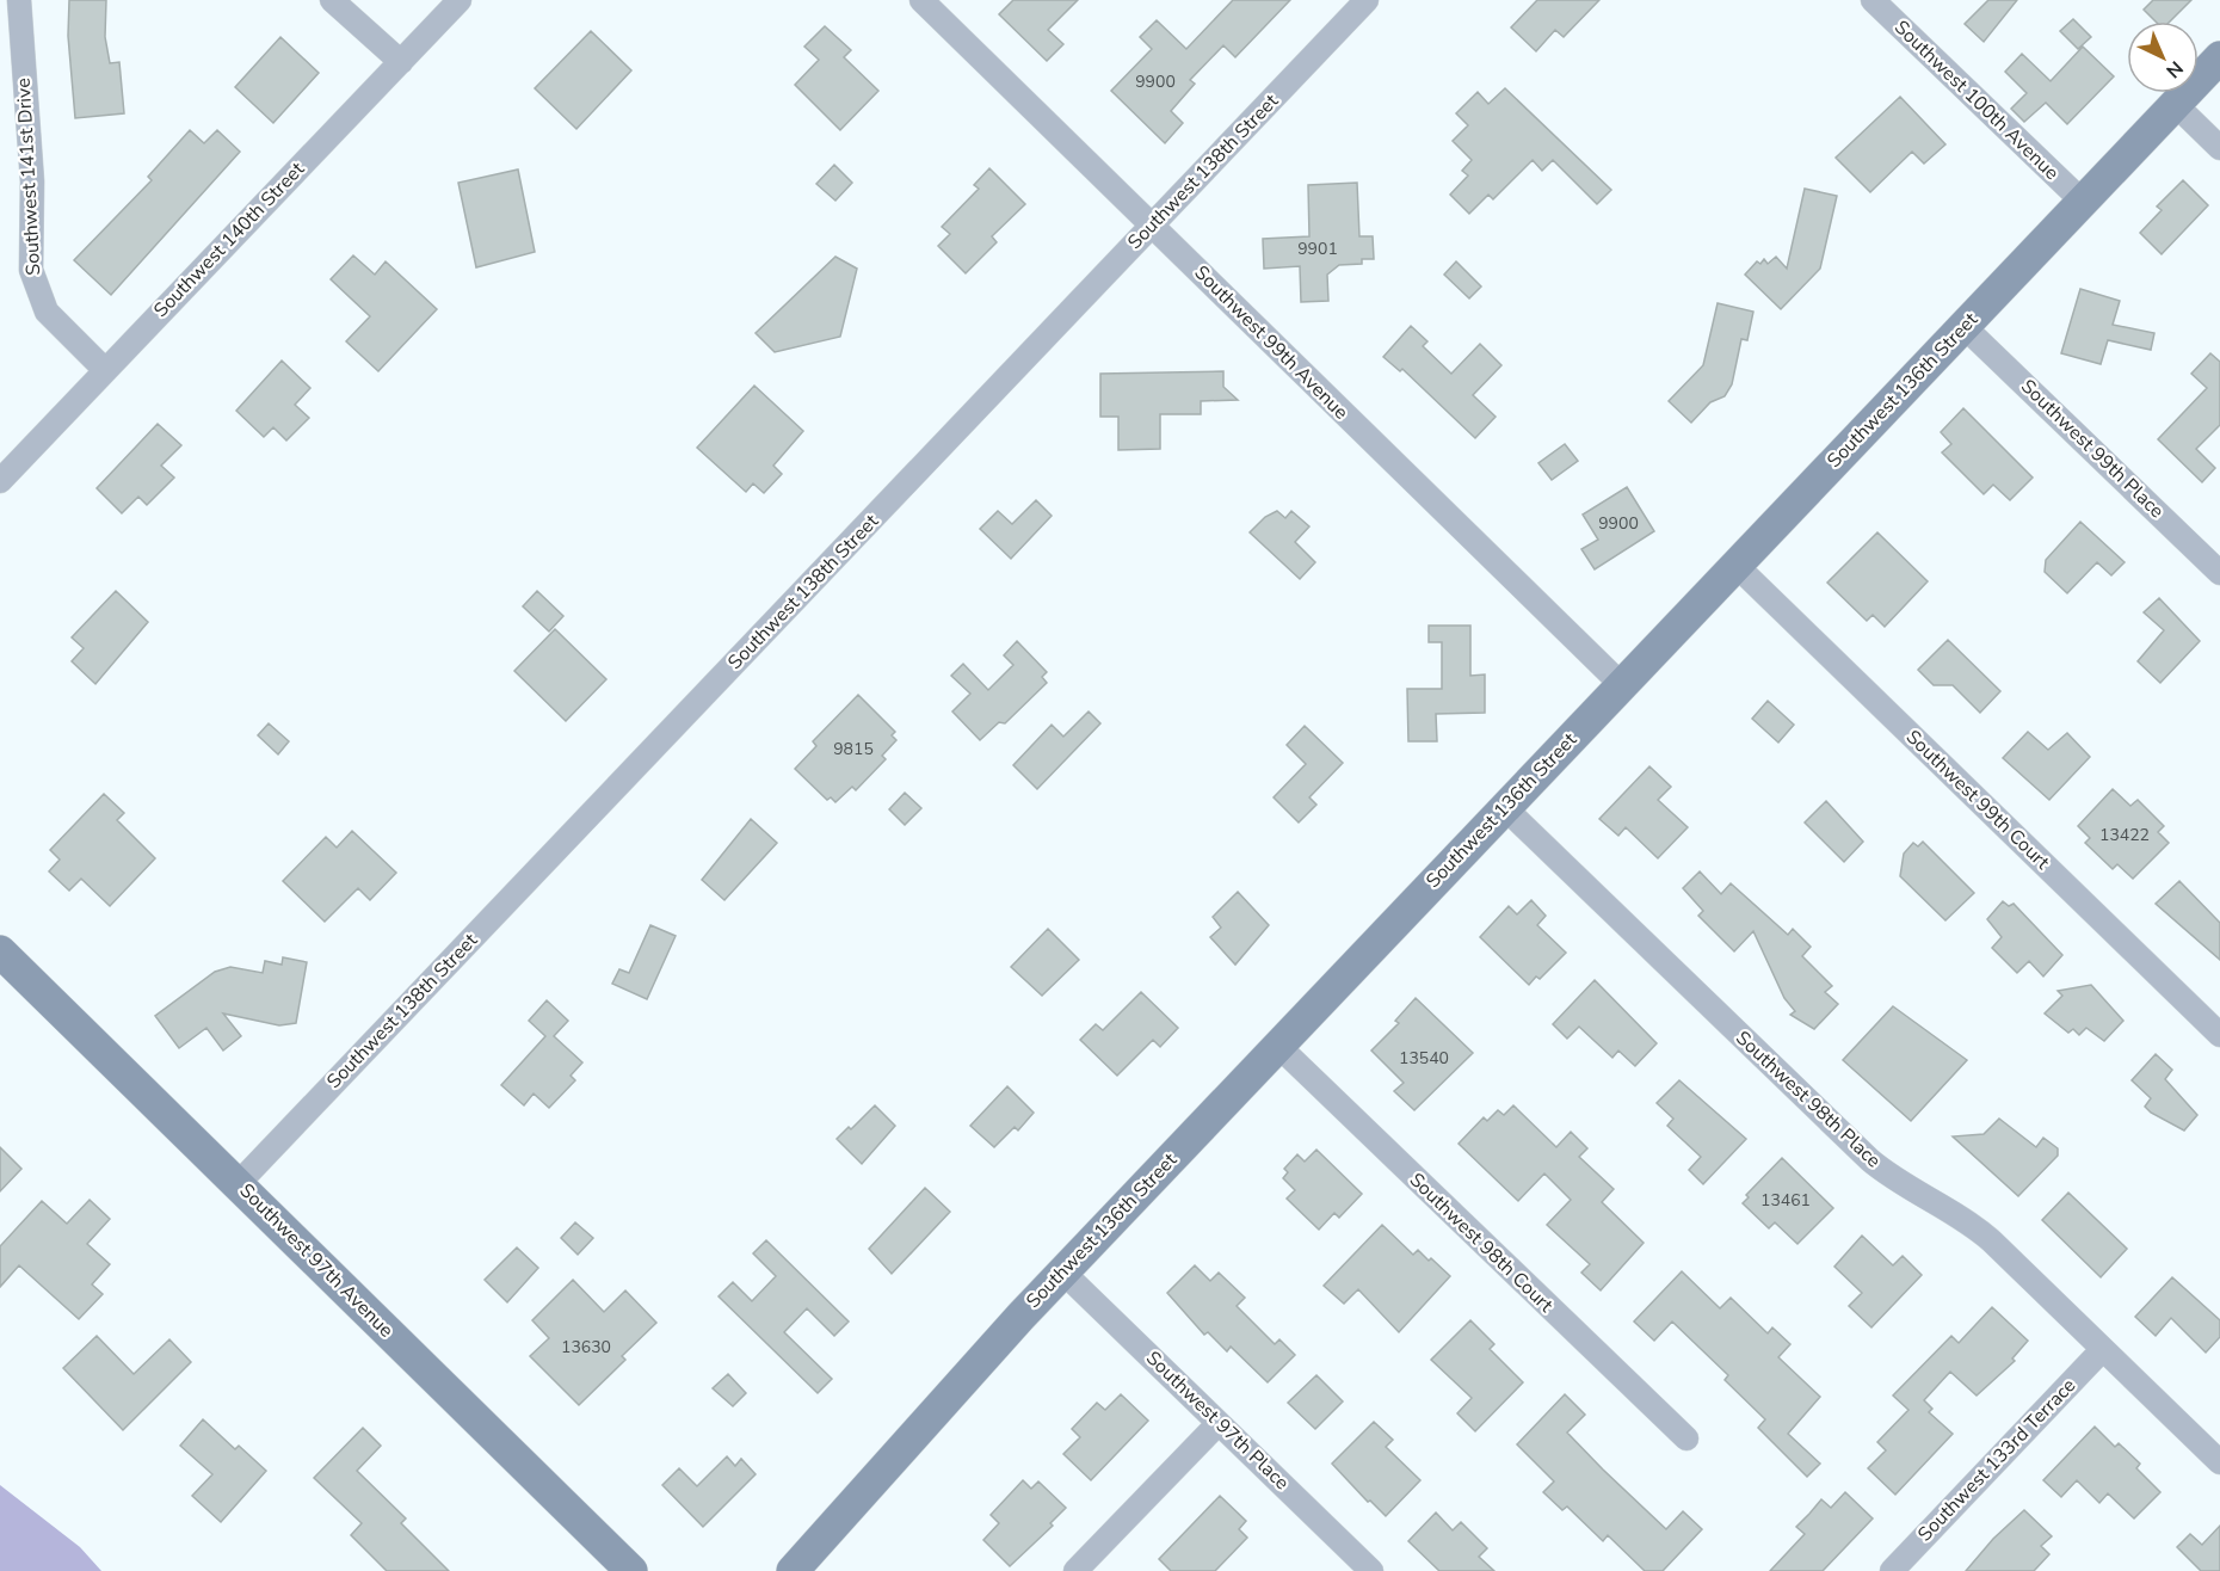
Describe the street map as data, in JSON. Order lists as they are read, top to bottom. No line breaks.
{"streets":{"street":["Southwest 100th Avenue","Southwest 138th Street","Southwest 141st Drive","Southwest 140th Street","Southwest 99th Avenue","Southwest 136th Street","Southwest 99th Place","Southwest 99th Court","Southwest 98th Place","Southwest 98th Court","Southwest 97th Avenue","Southwest 97th Place","Southwest 133rd Terrace"]},"crossings":[["Southwest 100th Avenue","Southwest 136th Street"],["Southwest 138th Street","Southwest 99th Avenue"],["Southwest 138th Street","Southwest 97th Avenue"],["Southwest 141st Drive","Southwest 140th Street"],["Southwest 99th Avenue","Southwest 136th Street"],["Southwest 136th Street","Southwest 99th Place"],["Southwest 136th Street","Southwest 99th Court"],["Southwest 136th Street","Southwest 98th Place"],["Southwest 136th Street","Southwest 98th Court"],["Southwest 136th Street","Southwest 97th Place"],["Southwest 98th Place","Southwest 133rd Terrace"]],"house_numbers":["9900","9901","9900","9815","13422","13540","13461","13630"],"north":"bottom right"}
